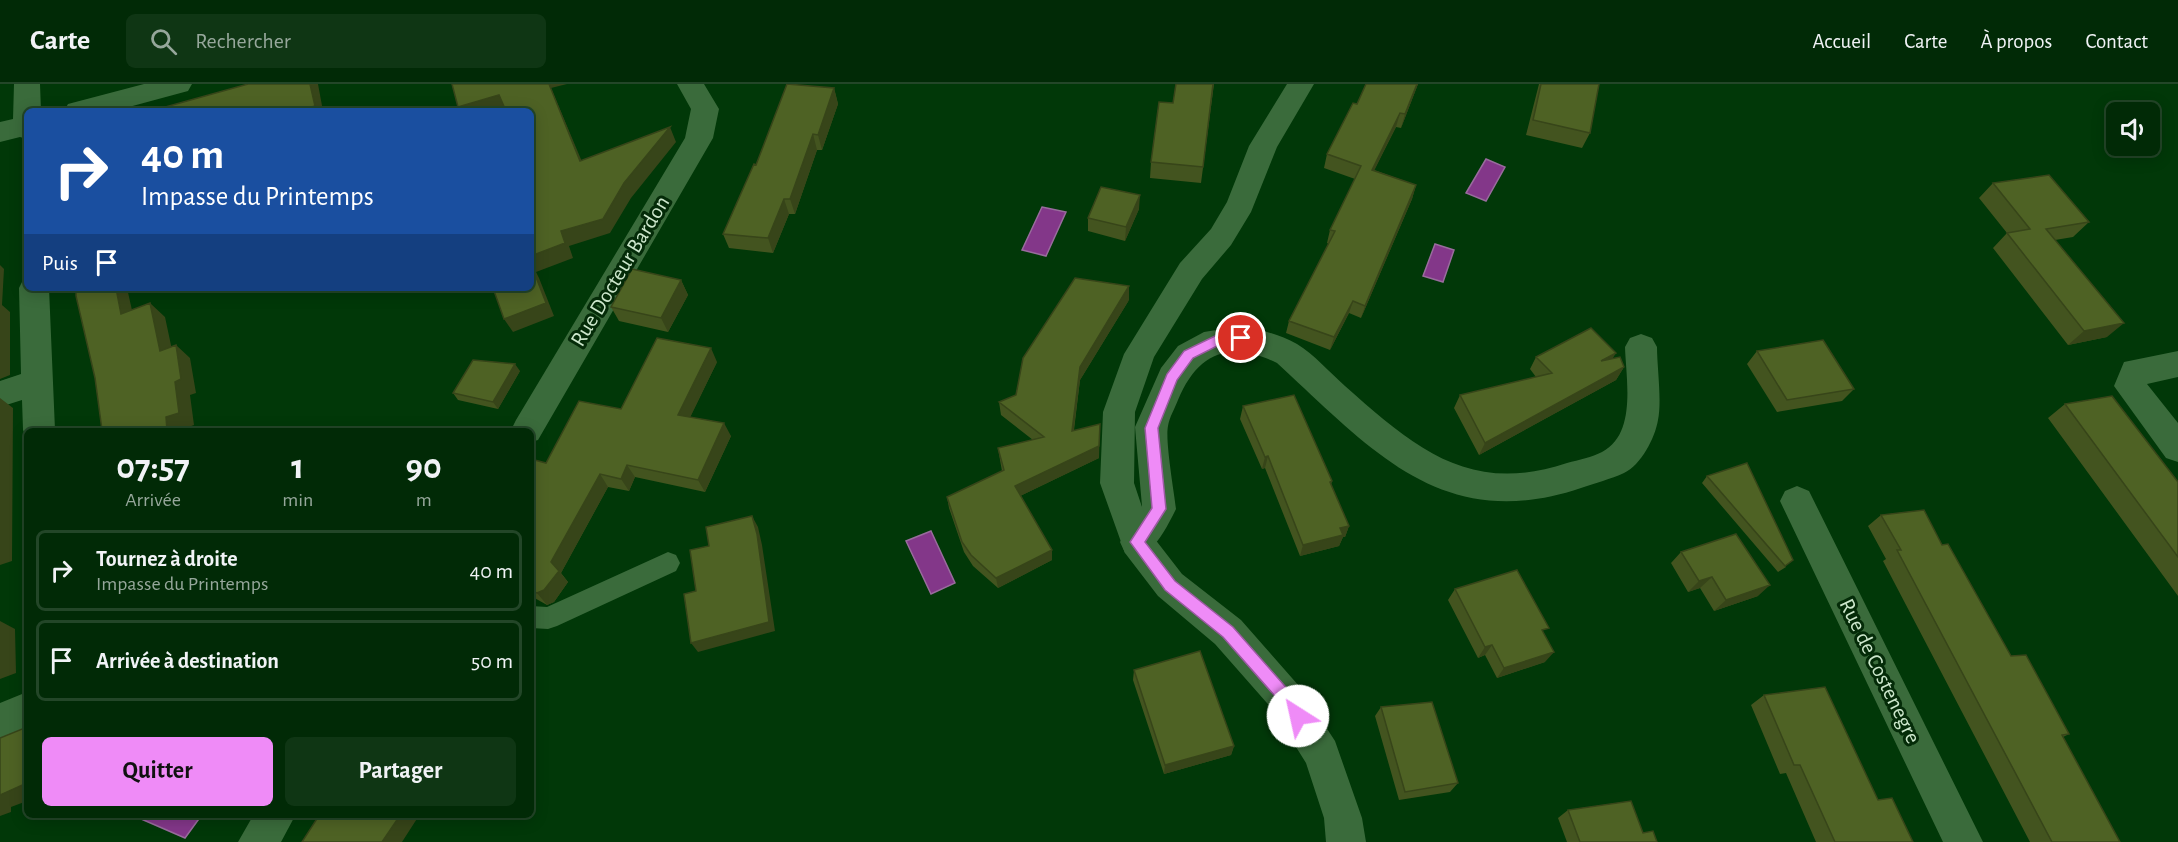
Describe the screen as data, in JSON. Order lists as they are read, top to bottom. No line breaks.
{"streets":{"street":["Rue Docteur Bardon","Rue de Costenegre"]},"page":{"header":"Carte","search":"Rechercher","nav":["Accueil","Carte","À propos","Contact"],"turn":["40 m","Impasse du Printemps"],"then":"Puis","eta":["07:57","Arrivée","1","min","90","m"],"list":[{"name":"Tournez à droite","note":"Impasse du Printemps","value":"40 m"},{"name":"Arrivée à destination","value":"50 m"}],"buttons":["Quitter","Partager"]}}
